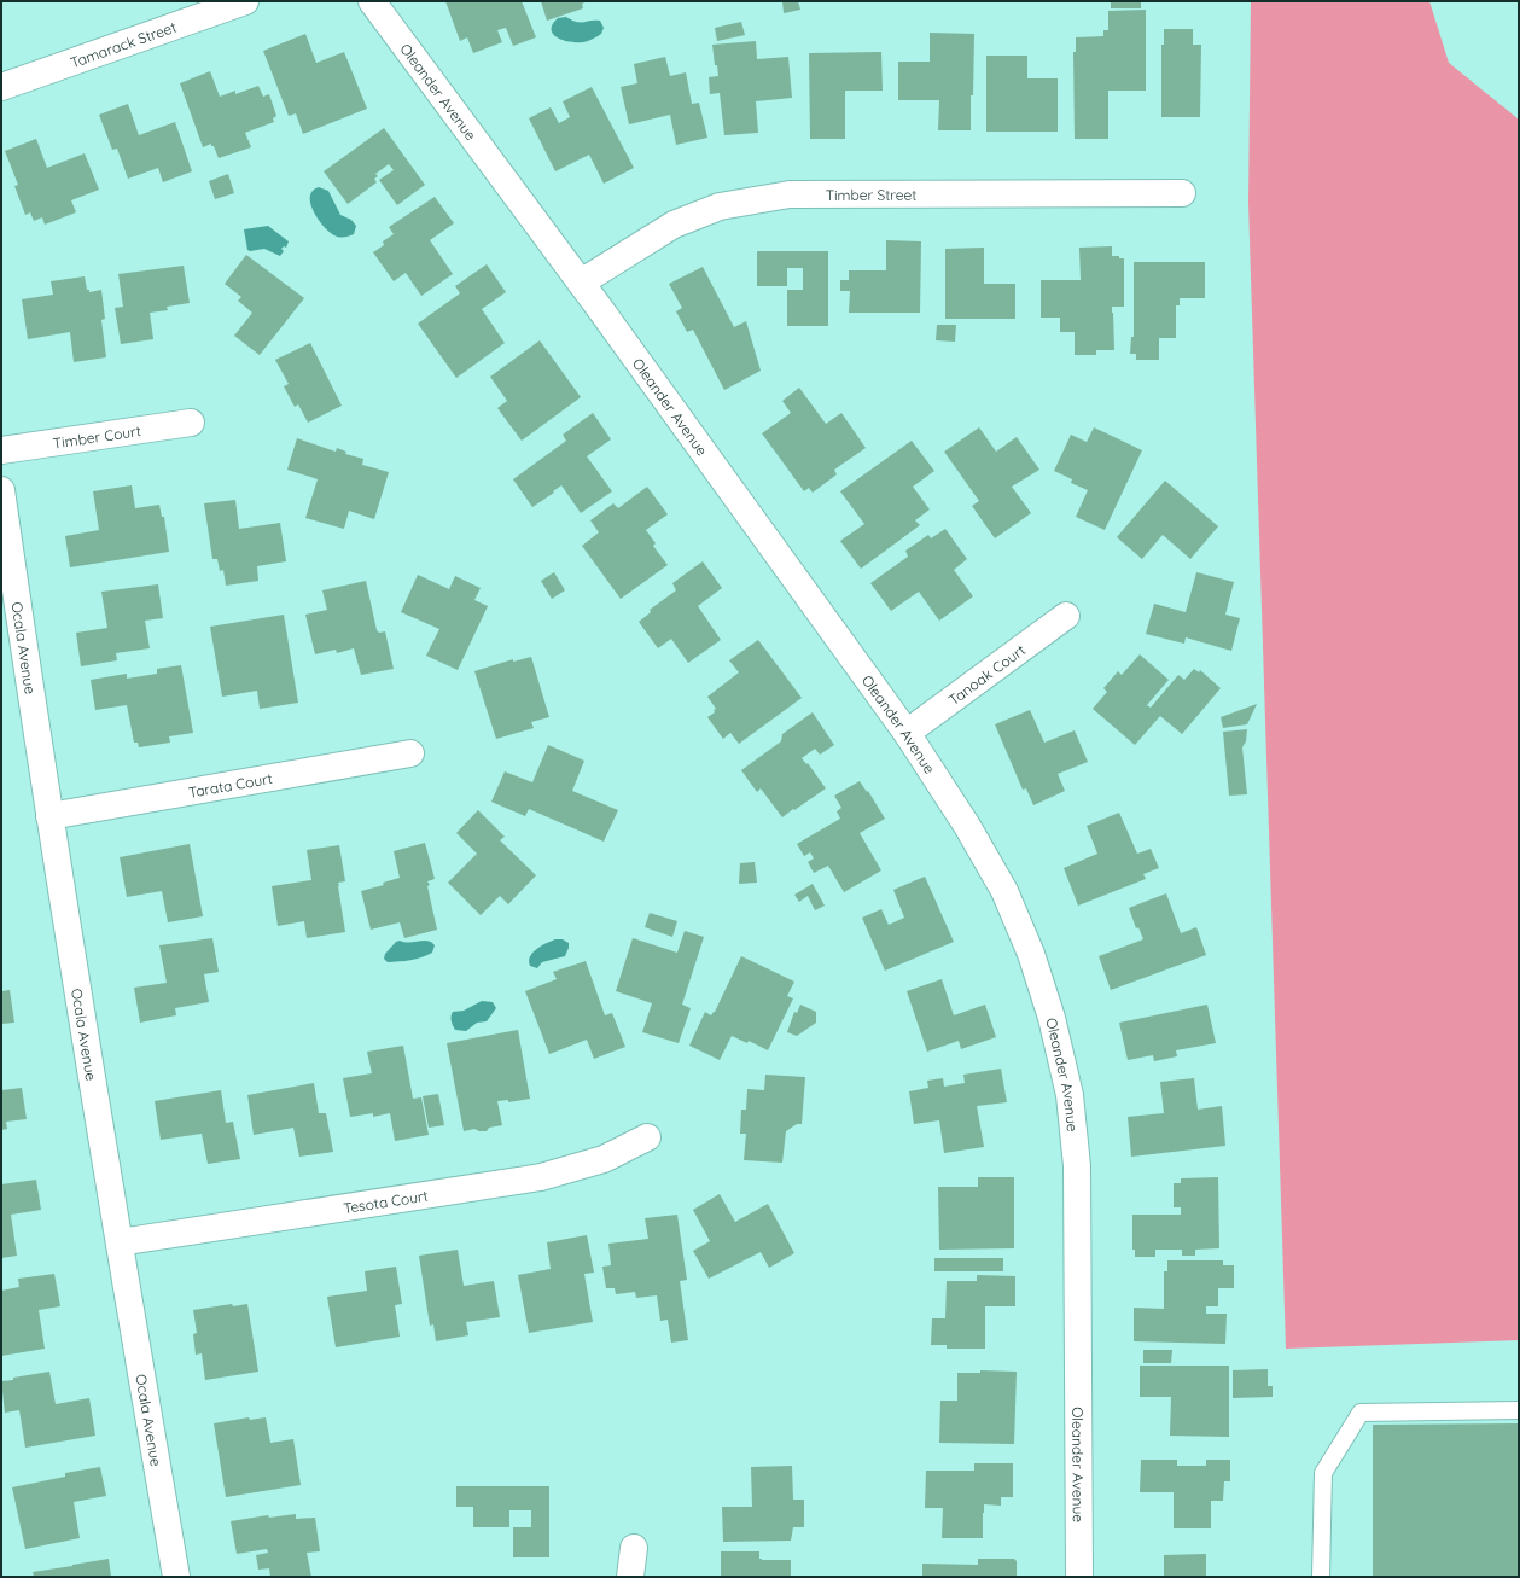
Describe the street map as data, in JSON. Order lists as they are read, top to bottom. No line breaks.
{"streets":{"street":["Tamarack Street","Oleander Avenue","Timber Street","Timber Court","Ocala Avenue","Tanoak Court","Tarata Court","Tesota Court"]},"crossings":[["Oleander Avenue","Timber Street"],["Oleander Avenue","Tanoak Court"],["Ocala Avenue","Tarata Court"],["Ocala Avenue","Tesota Court"]]}
